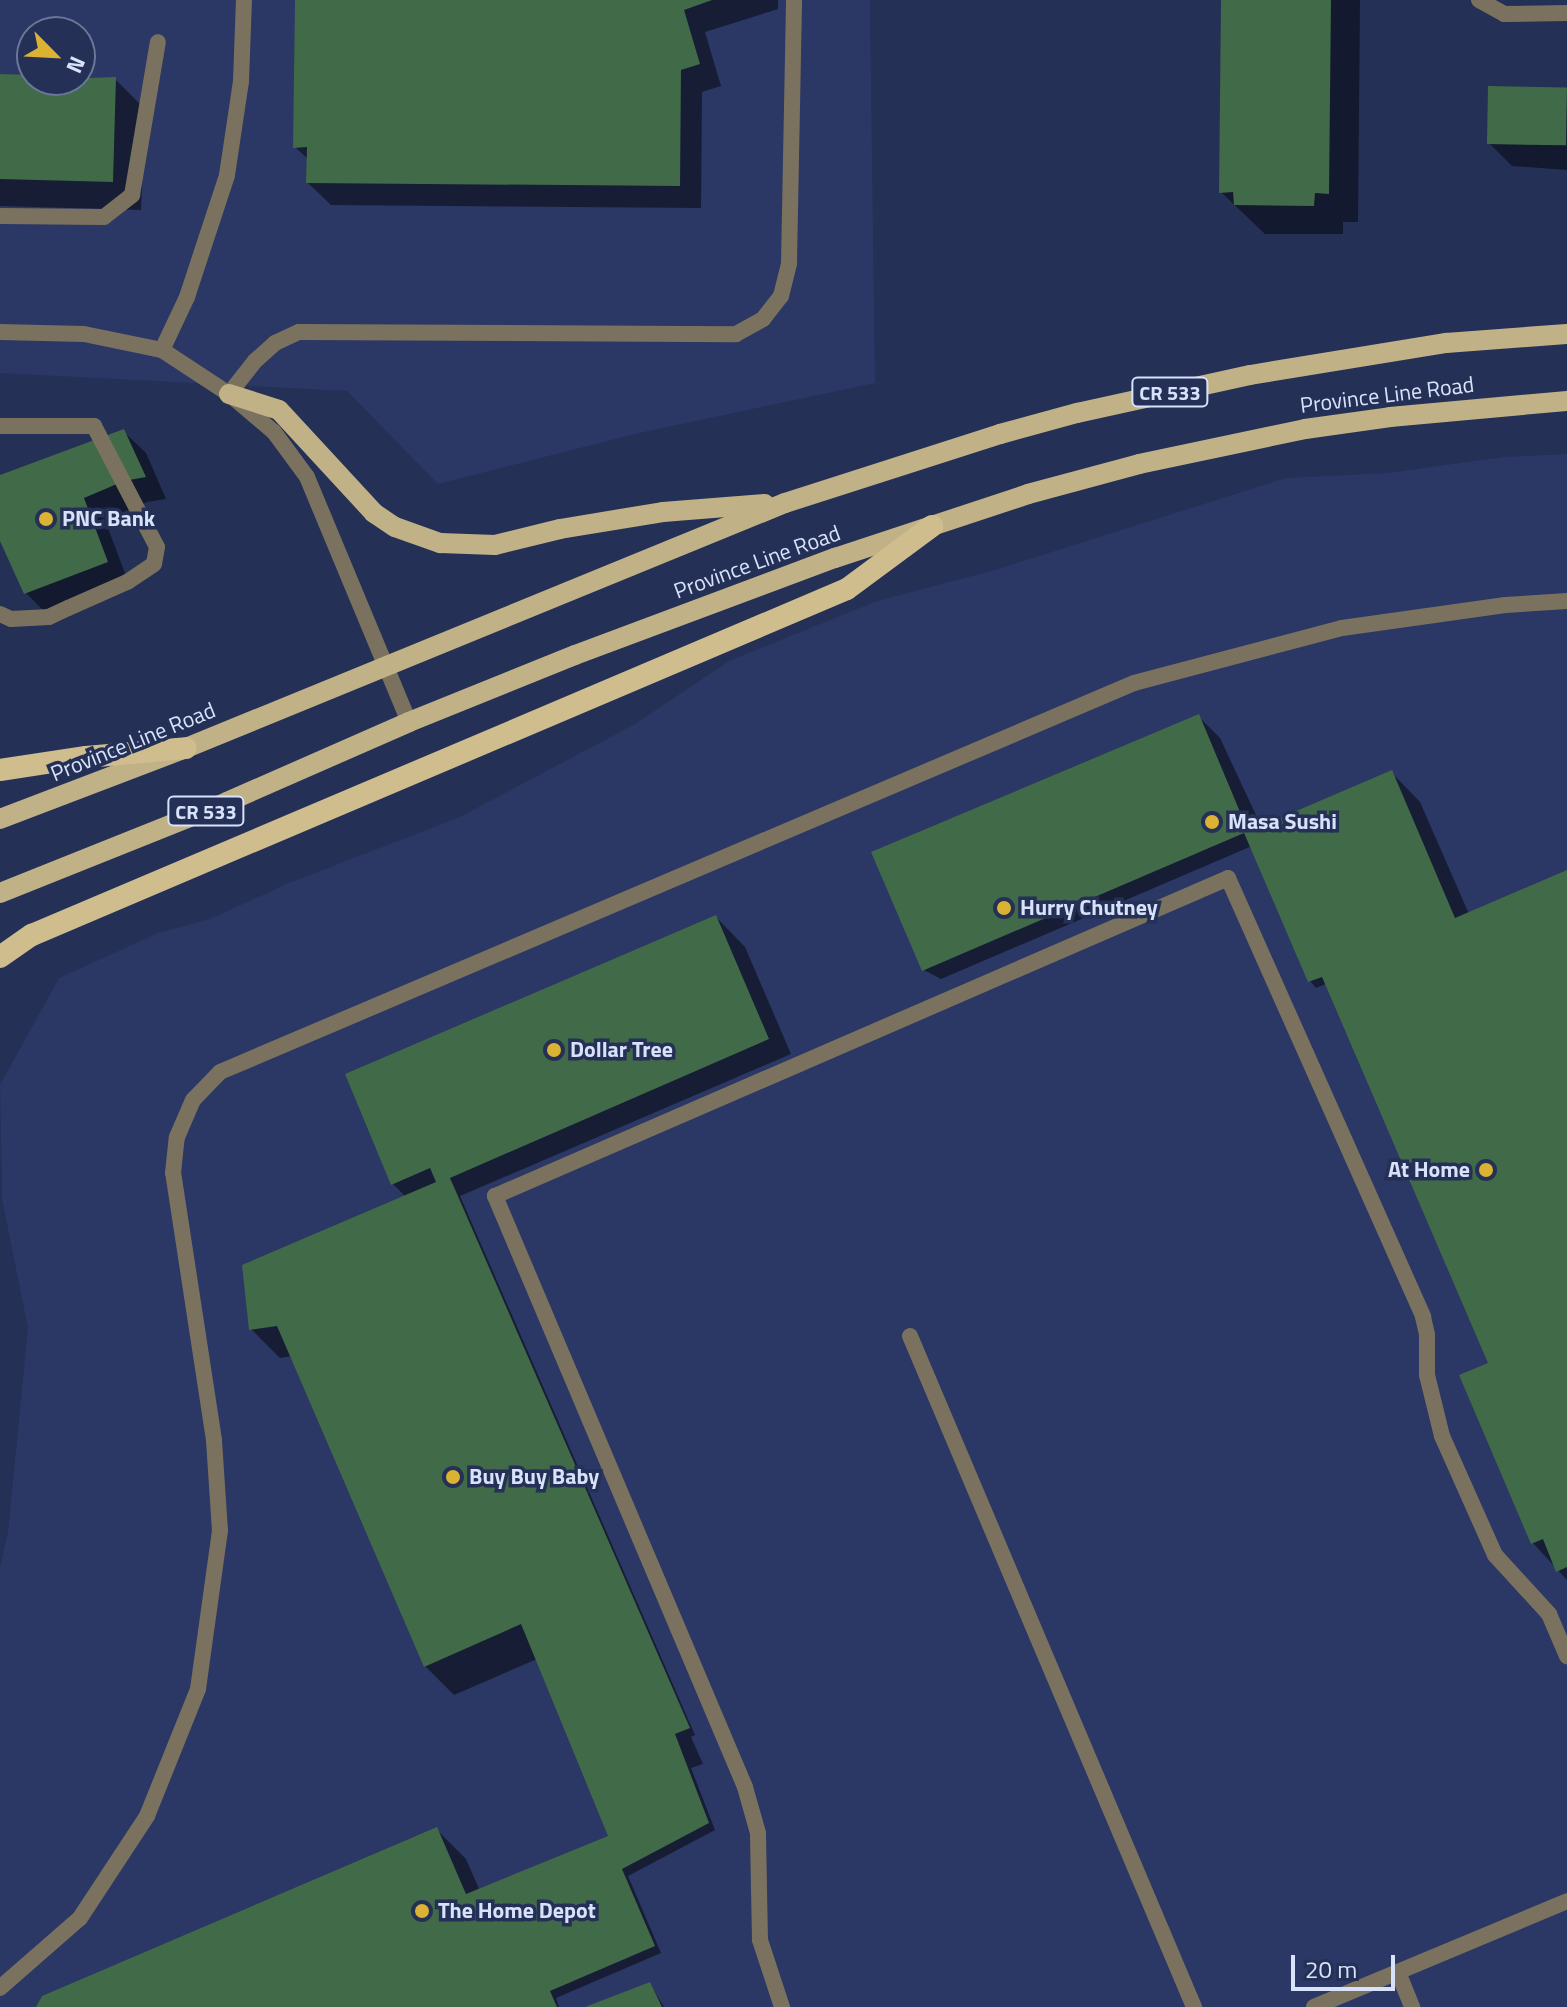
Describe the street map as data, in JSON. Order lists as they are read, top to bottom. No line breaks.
{"streets":{"main road":["CR 533","Province Line Road"]},"places":["PNC Bank","Masa Sushi","Hurry Chutney","Dollar Tree","At Home","Buy Buy Baby","The Home Depot"],"scale_bar":"20 m","north":"bottom right"}
